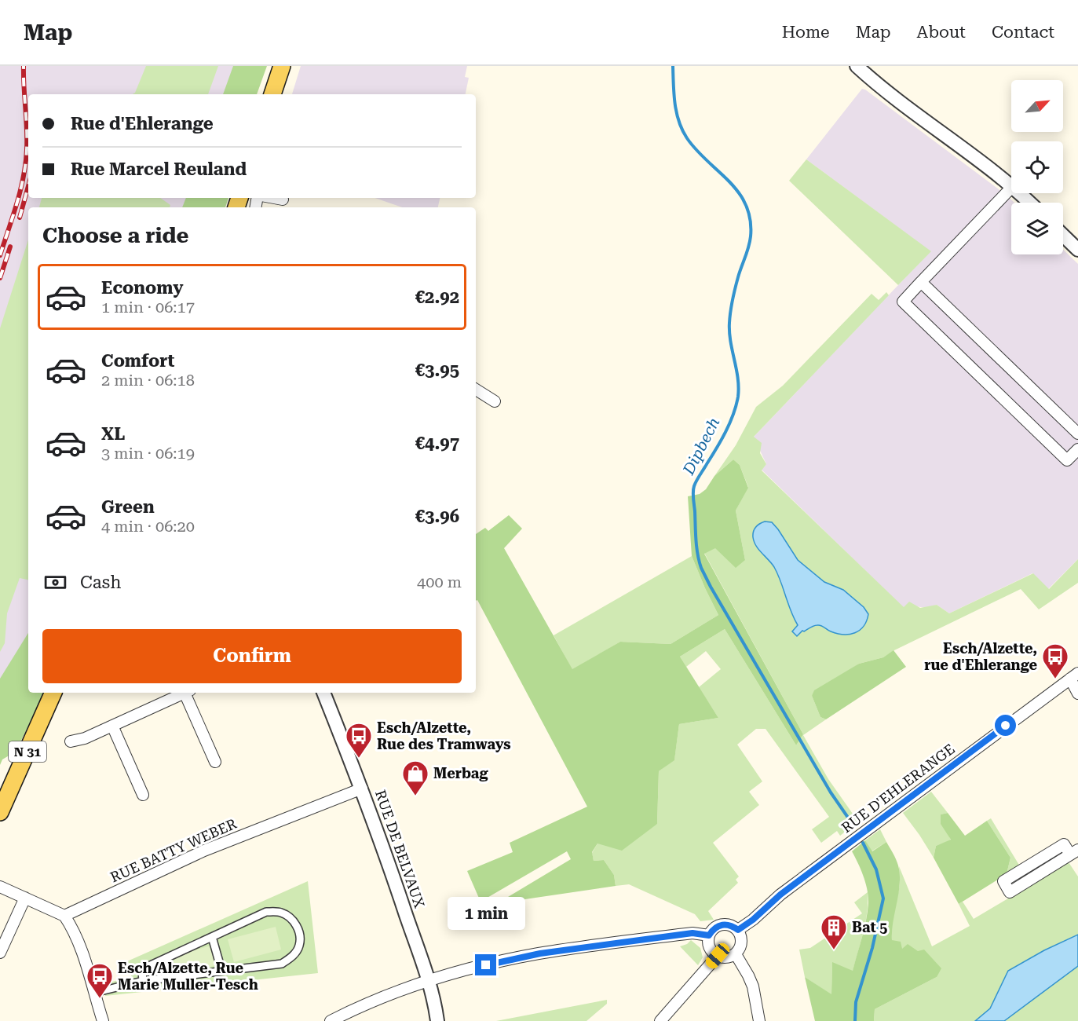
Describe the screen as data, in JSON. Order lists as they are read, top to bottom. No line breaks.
{"streets":{"main road":["N 31"],"street":["RUE D'EHLERANGE","RUE DE BELVAUX","RUE BATTY WEBER"]},"crossings":[["RUE DE BELVAUX","RUE BATTY WEBER"]],"water":["Dipbech"],"places":{"bus stop":["Esch/Alzette, rue d'Ehlerange","Esch/Alzette, Rue des Tramways","Esch/Alzette, Rue Marie Muller-Tesch"],"shop":["Merbag"],"building":["Bat 5"]},"north":"top right","page":{"header":"Map","nav":["Home","Map","About","Contact"],"banner":["Rue d'Ehlerange","Rue Marcel Reuland"],"heading":"Choose a ride","list":[{"name":"Economy","note":"1 min · 06:17","value":"€2.92"},{"name":"Comfort","note":"2 min · 06:18","value":"€3.95"},{"name":"XL","note":"3 min · 06:19","value":"€4.97"},{"name":"Green","note":"4 min · 06:20","value":"€3.96"}],"pay":["Cash","400 m"],"buttons":"Confirm","bubble":"1 min"}}
